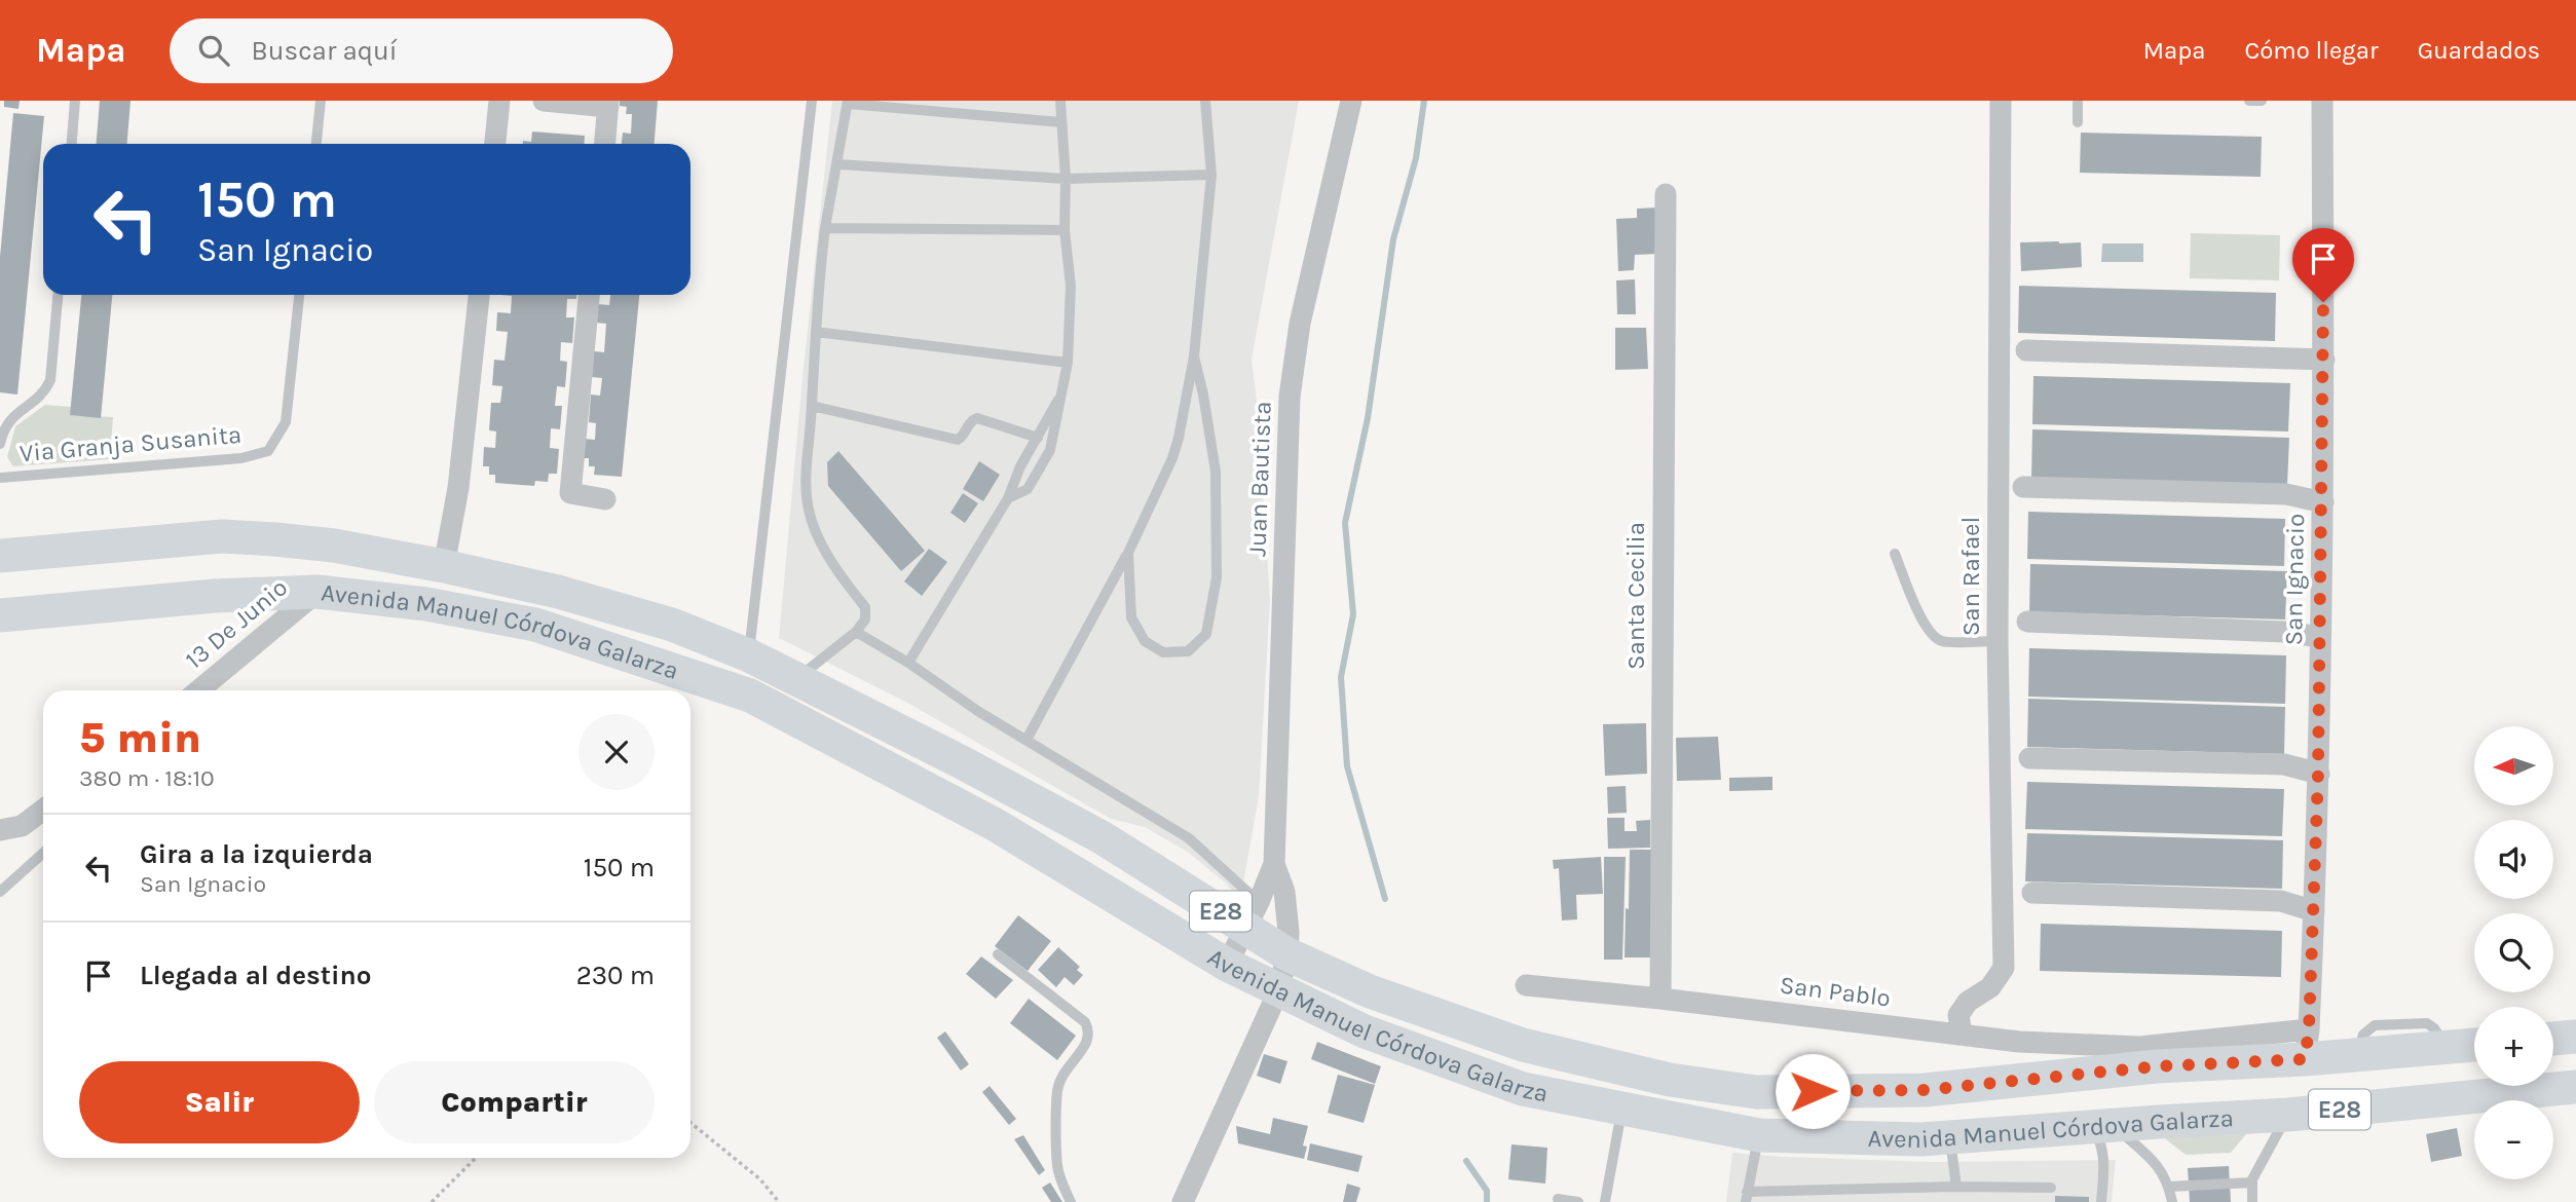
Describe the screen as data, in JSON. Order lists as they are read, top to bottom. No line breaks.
{"streets":{"main road":["Avenida Manuel Córdova Galarza","E28"],"street":["Juan Bautista","San Rafael","San Ignacio","Santa Cecilia","13 De Junio","San Pablo"],"lane":["Via Granja Susanita"]},"crossings":[["Juan Bautista","Avenida Manuel Córdova Galarza"],["San Rafael","San Pablo"],["San Ignacio","Avenida Manuel Córdova Galarza"],["Santa Cecilia","San Pablo"],["13 De Junio","Avenida Manuel Córdova Galarza"],["Avenida Manuel Córdova Galarza","San Pablo"]],"north":"left","page":{"header":"Mapa","search":"Buscar aquí","nav":["Mapa","Cómo llegar","Guardados"],"turn":["150 m","San Ignacio"],"heading":["5 min","380 m · 18:10"],"map_buttons":["+","−"],"list":[{"name":"Gira a la izquierda","note":"San Ignacio","value":"150 m"},{"name":"Llegada al destino","value":"230 m"}],"buttons":["Salir","Compartir"]}}
